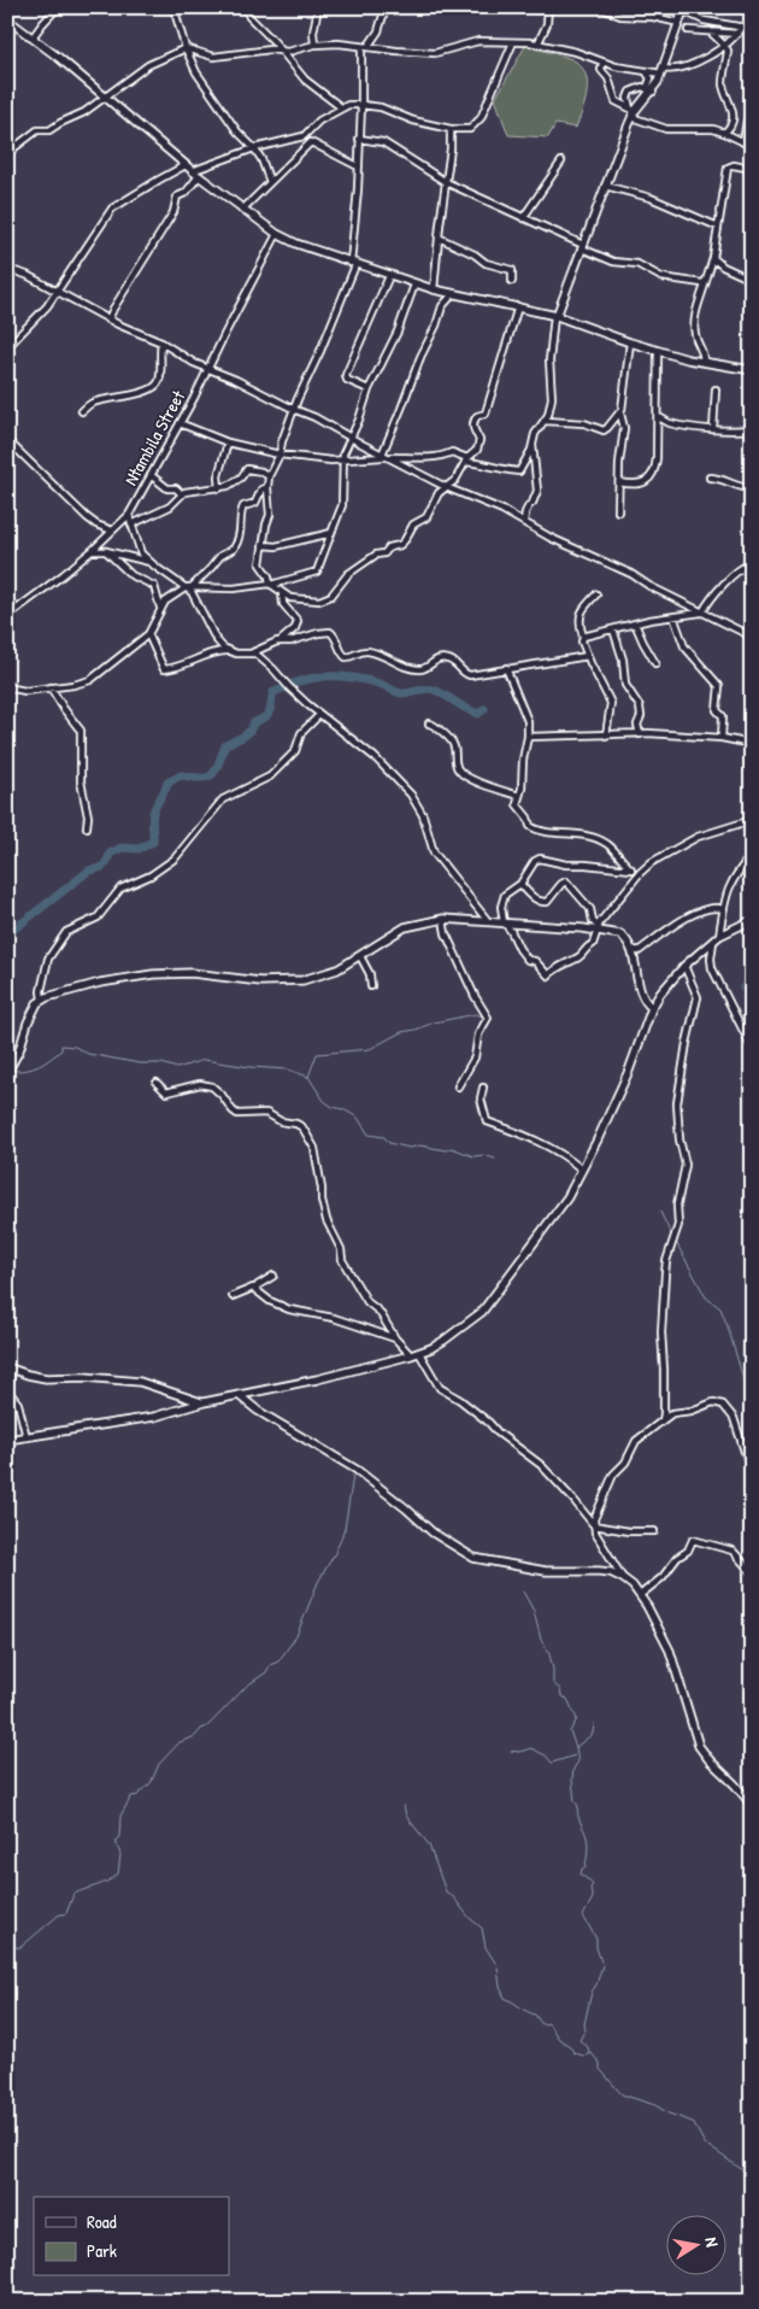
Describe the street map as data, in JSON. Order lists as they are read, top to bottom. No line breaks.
{"streets":{"street":["Ntambila Street"]},"legend":["Road","Park"],"north":"right"}
